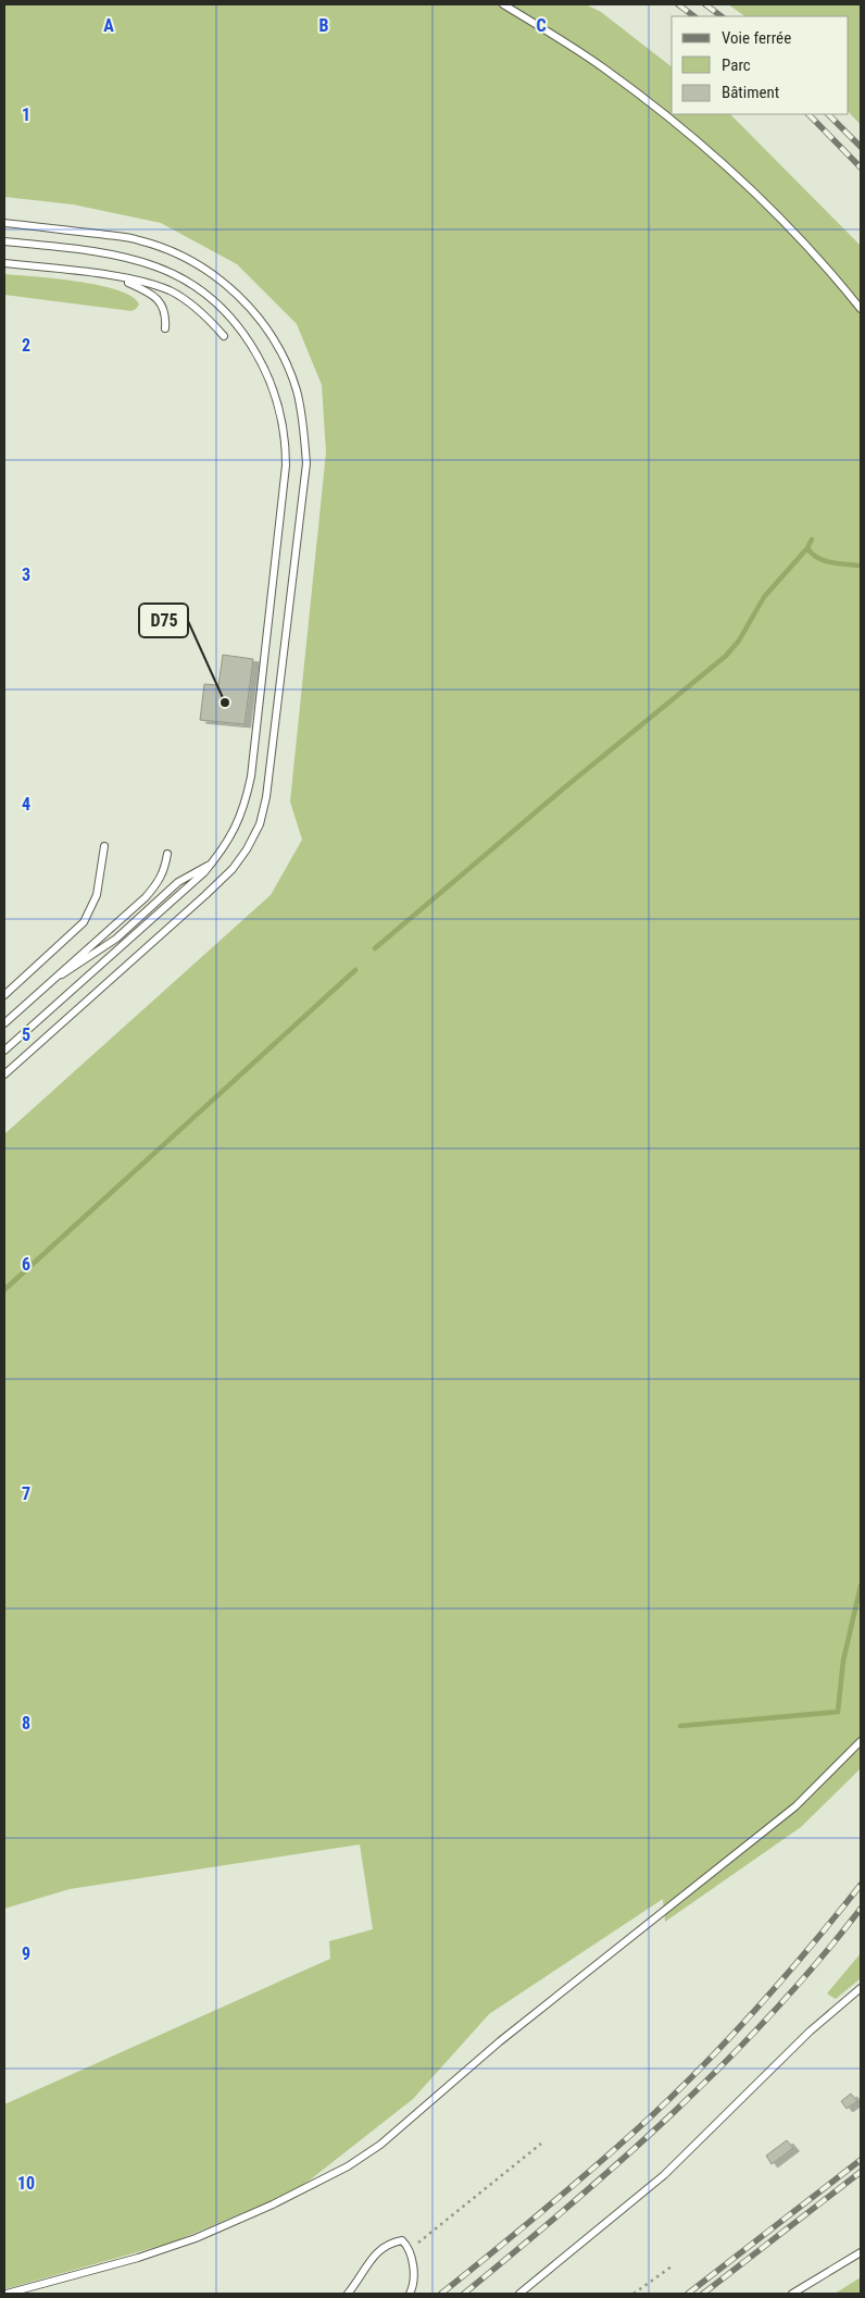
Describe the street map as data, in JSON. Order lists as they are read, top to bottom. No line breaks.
{"places":["D75"],"legend":["Voie ferrée","Parc","Bâtiment"],"grid":{"columns":["A","B","C"],"rows":["1","2","3","4","5","6","7","8","9","10"]}}
